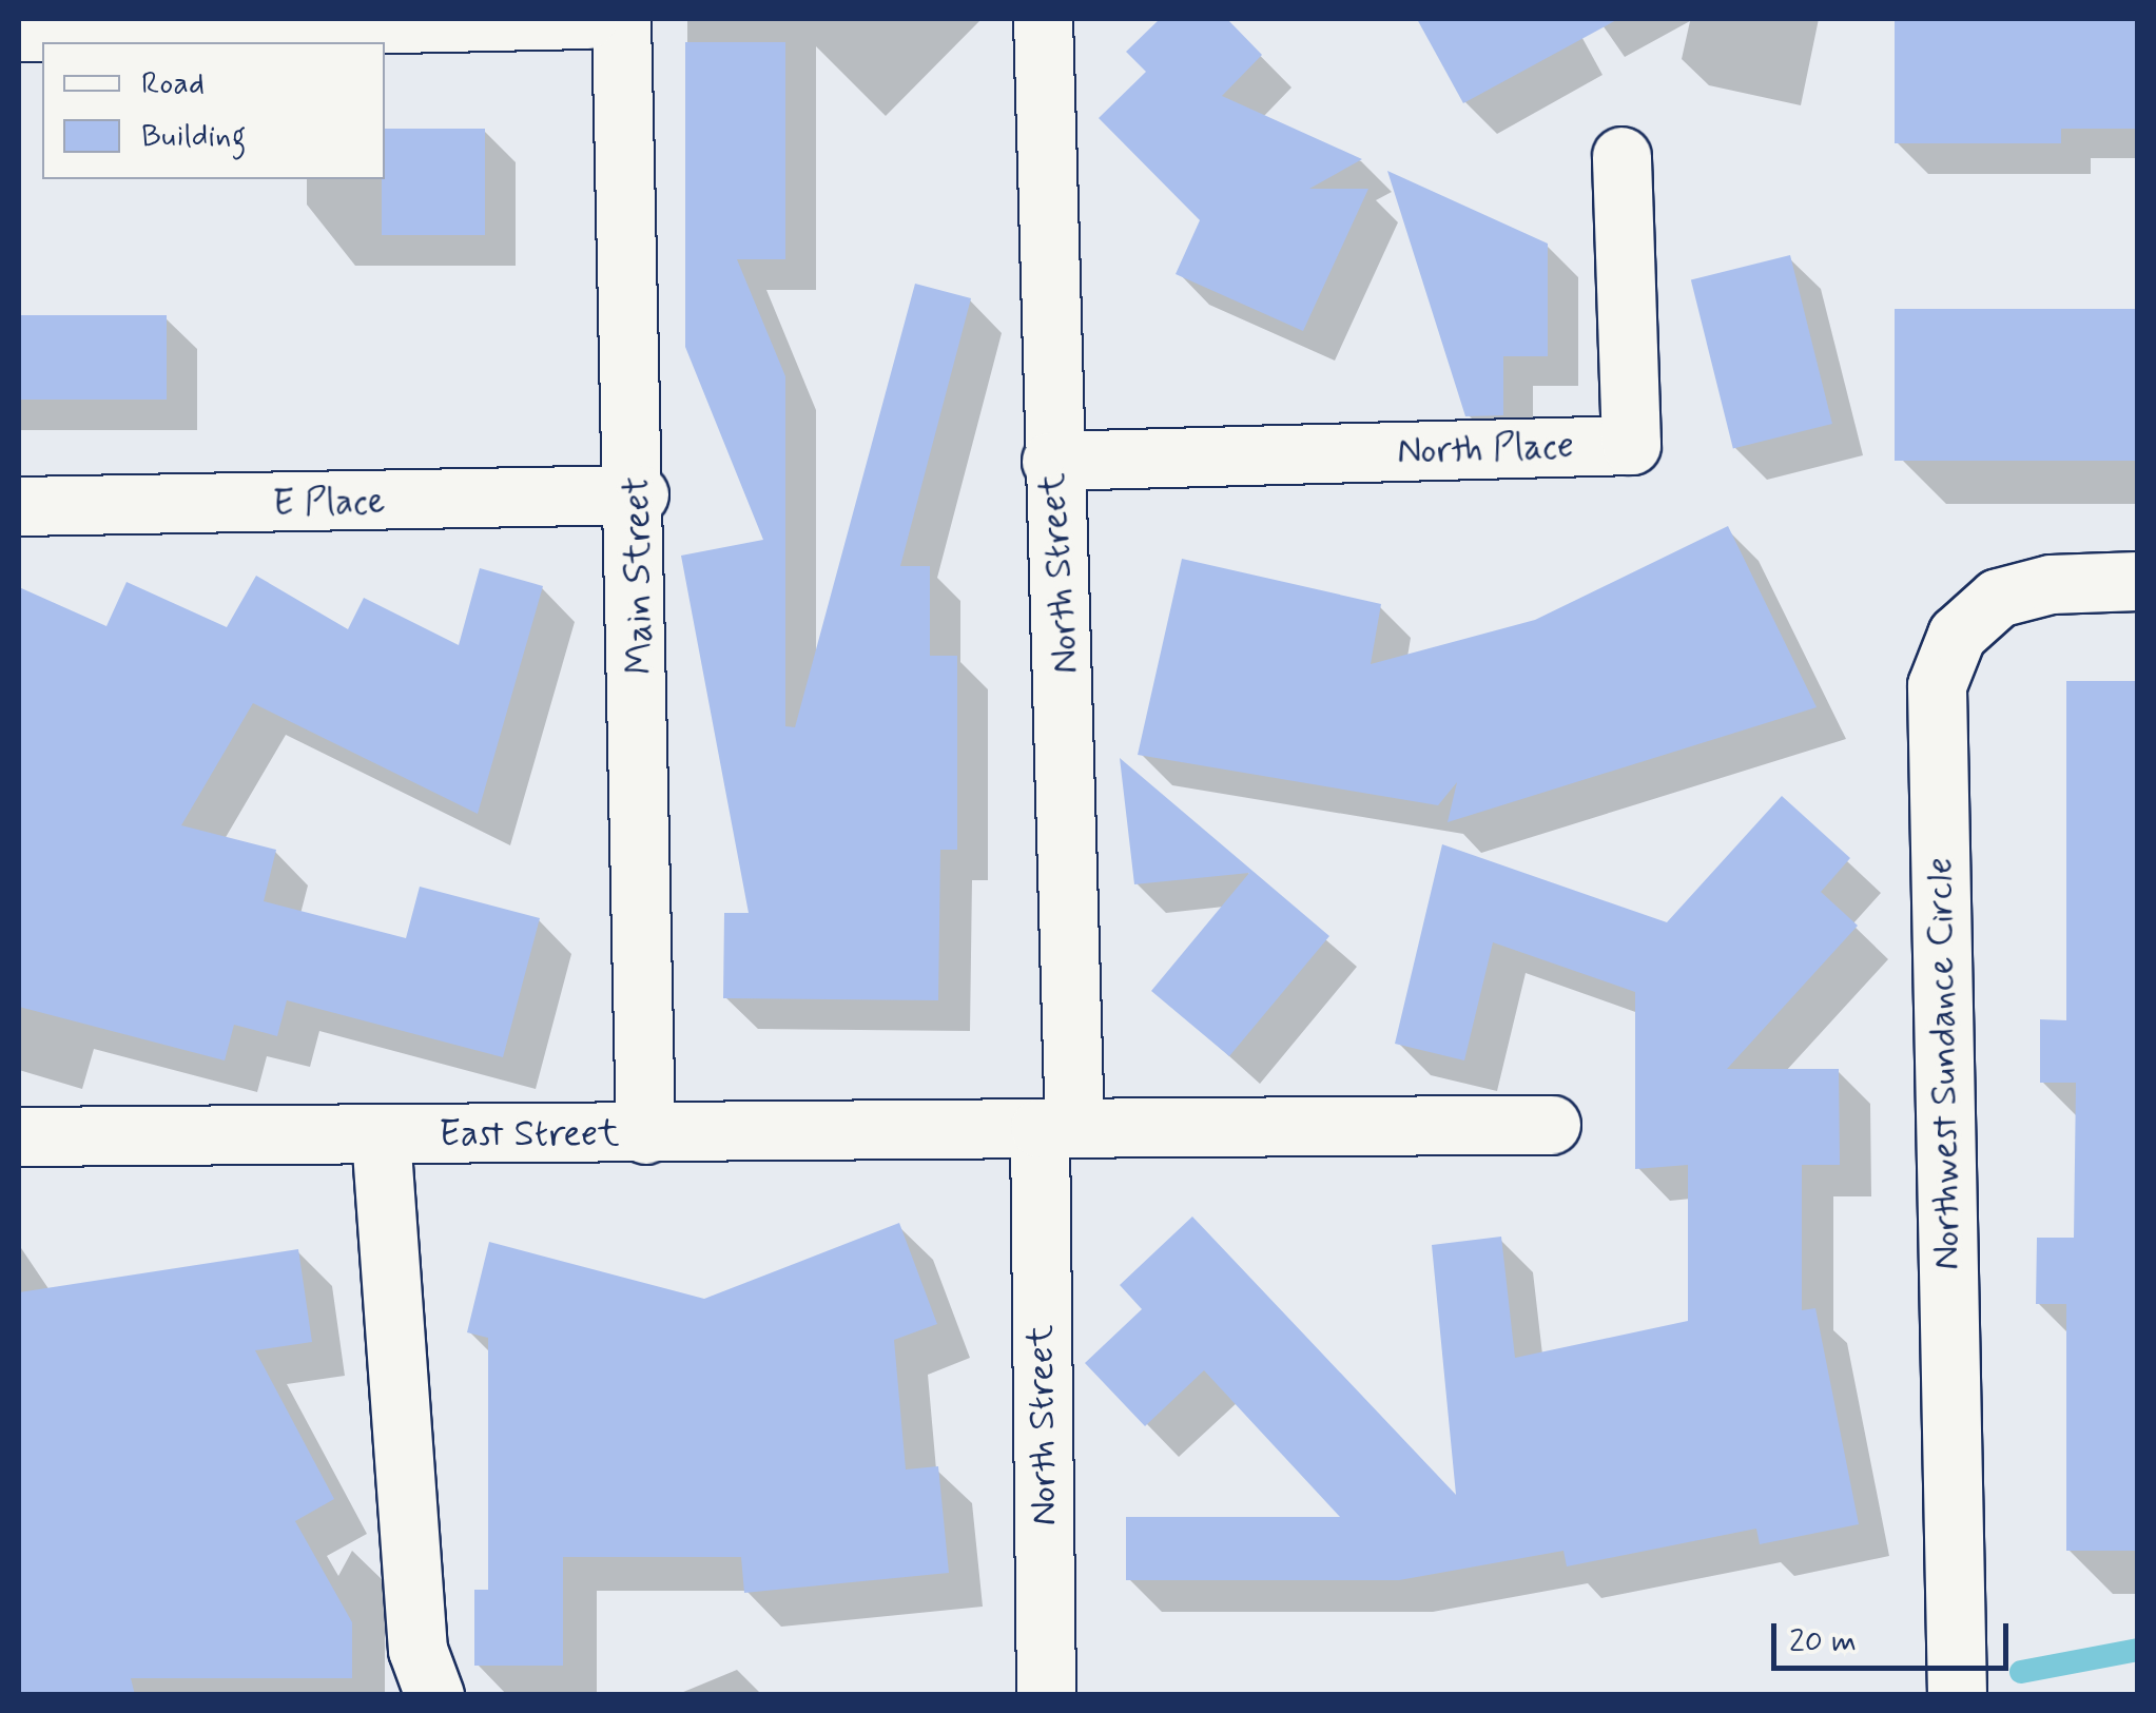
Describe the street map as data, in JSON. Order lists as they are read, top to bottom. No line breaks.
{"streets":{"street":["North Place","E Place","North Street","Main Street","Northwest Sundance Circle","East Street"]},"crossings":[["North Place","North Street"],["E Place","Main Street"],["North Street","East Street"],["Main Street","East Street"]],"legend":["Road","Building"],"scale_bar":"20 m"}
